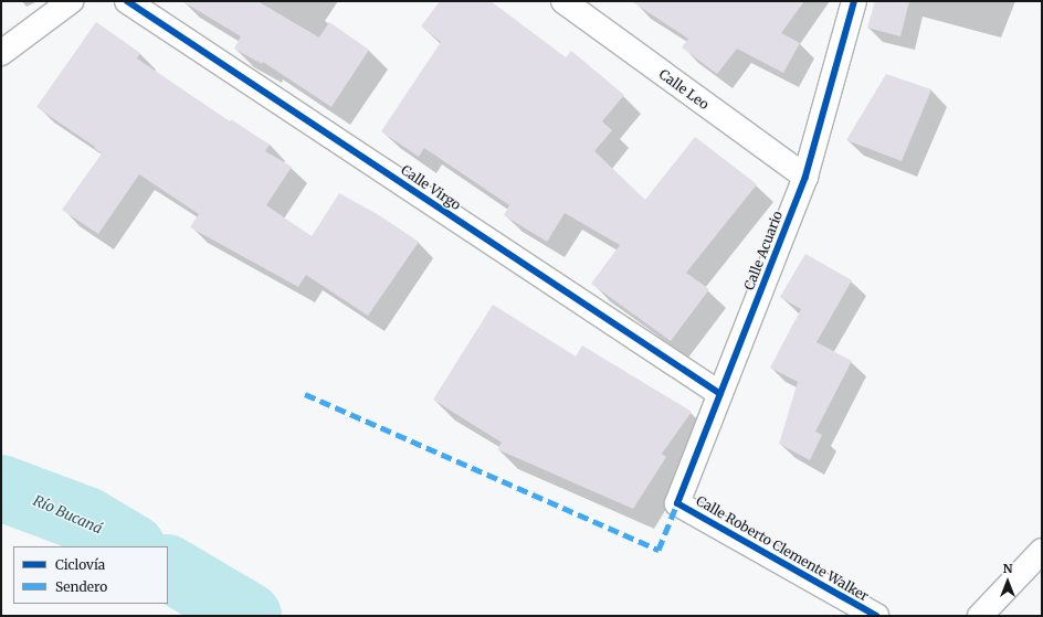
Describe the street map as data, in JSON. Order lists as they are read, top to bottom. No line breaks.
{"streets":{"street":["Calle Leo","Calle Virgo","Calle Acuario","Calle Roberto Clemente Walker"]},"crossings":[["Calle Leo","Calle Acuario"],["Calle Virgo","Calle Acuario"],["Calle Acuario","Calle Roberto Clemente Walker"]],"water":["Río Bucaná"],"legend":["Ciclovía","Sendero"],"north":"top"}
